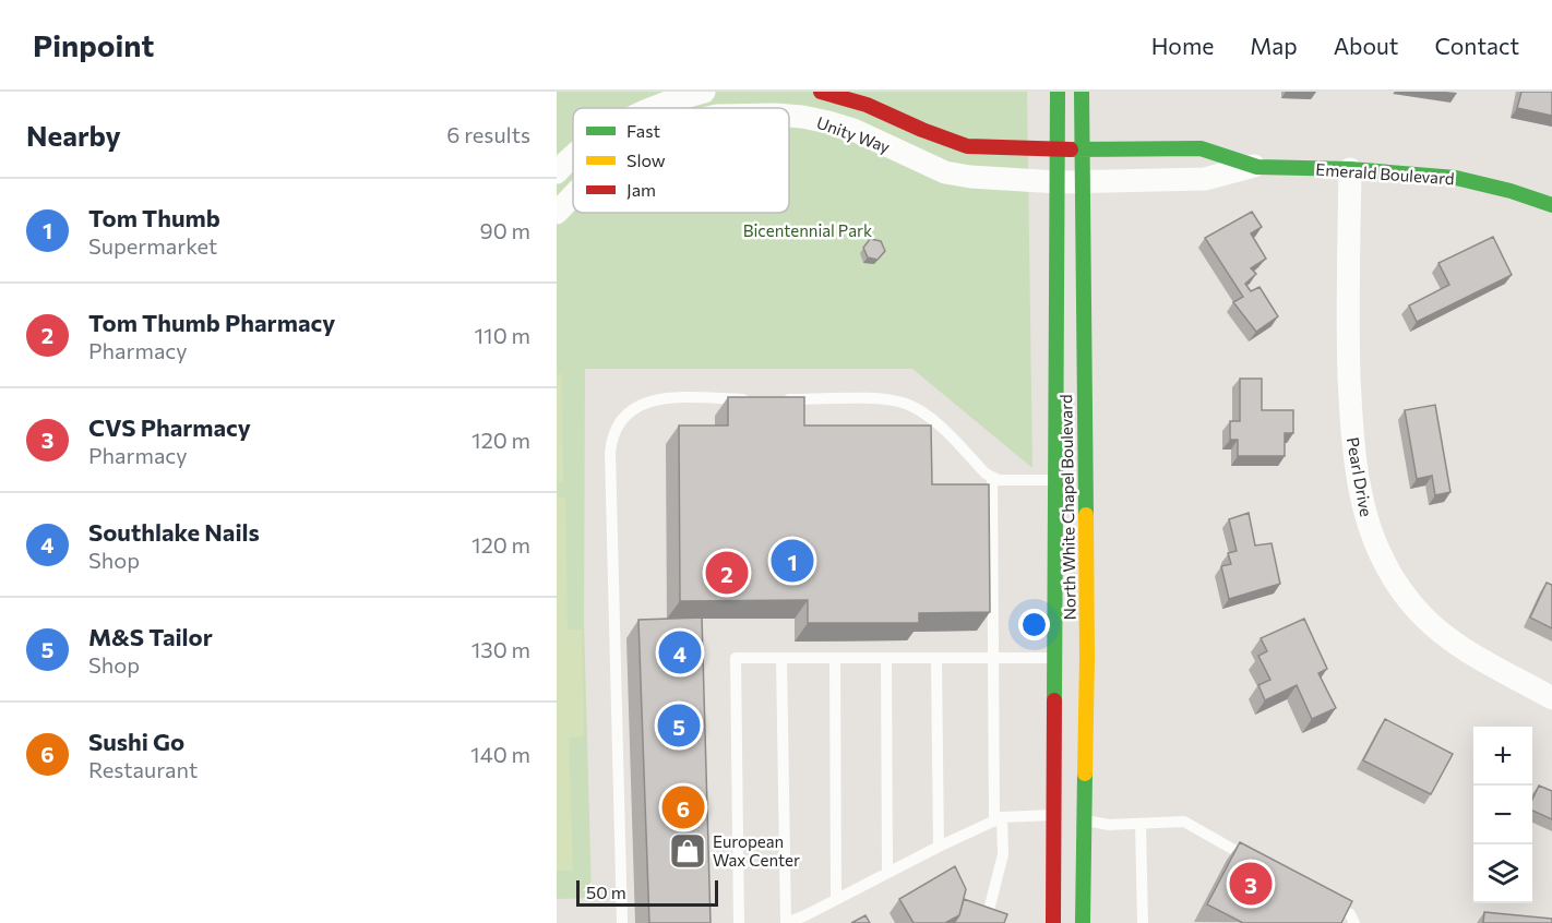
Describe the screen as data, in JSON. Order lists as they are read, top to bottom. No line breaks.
{"streets":{"main road":["Unity Way","Emerald Boulevard","North White Chapel Boulevard"],"street":["Pearl Drive"]},"crossings":[["Unity Way","Emerald Boulevard"],["Unity Way","North White Chapel Boulevard"],["Emerald Boulevard","Pearl Drive"],["Emerald Boulevard","North White Chapel Boulevard"]],"parks":["Bicentennial Park"],"places":{"shop":["European Wax Center"]},"legend":["Fast","Slow","Jam"],"scale_bar":"50 m","page":{"header":"Pinpoint","nav":["Home","Map","About","Contact"],"heading":["Nearby","6 results"],"list":[{"mark":"1","name":"Tom Thumb","note":"Supermarket","value":"90 m"},{"mark":"2","name":"Tom Thumb Pharmacy","note":"Pharmacy","value":"110 m"},{"mark":"3","name":"CVS Pharmacy","note":"Pharmacy","value":"120 m"},{"mark":"4","name":"Southlake Nails","note":"Shop","value":"120 m"},{"mark":"5","name":"M&S Tailor","note":"Shop","value":"130 m"},{"mark":"6","name":"Sushi Go","note":"Restaurant","value":"140 m"}],"pins":["1","2","4","5","6","3"],"map_buttons":["+","−"],"scale":"50 m"}}
